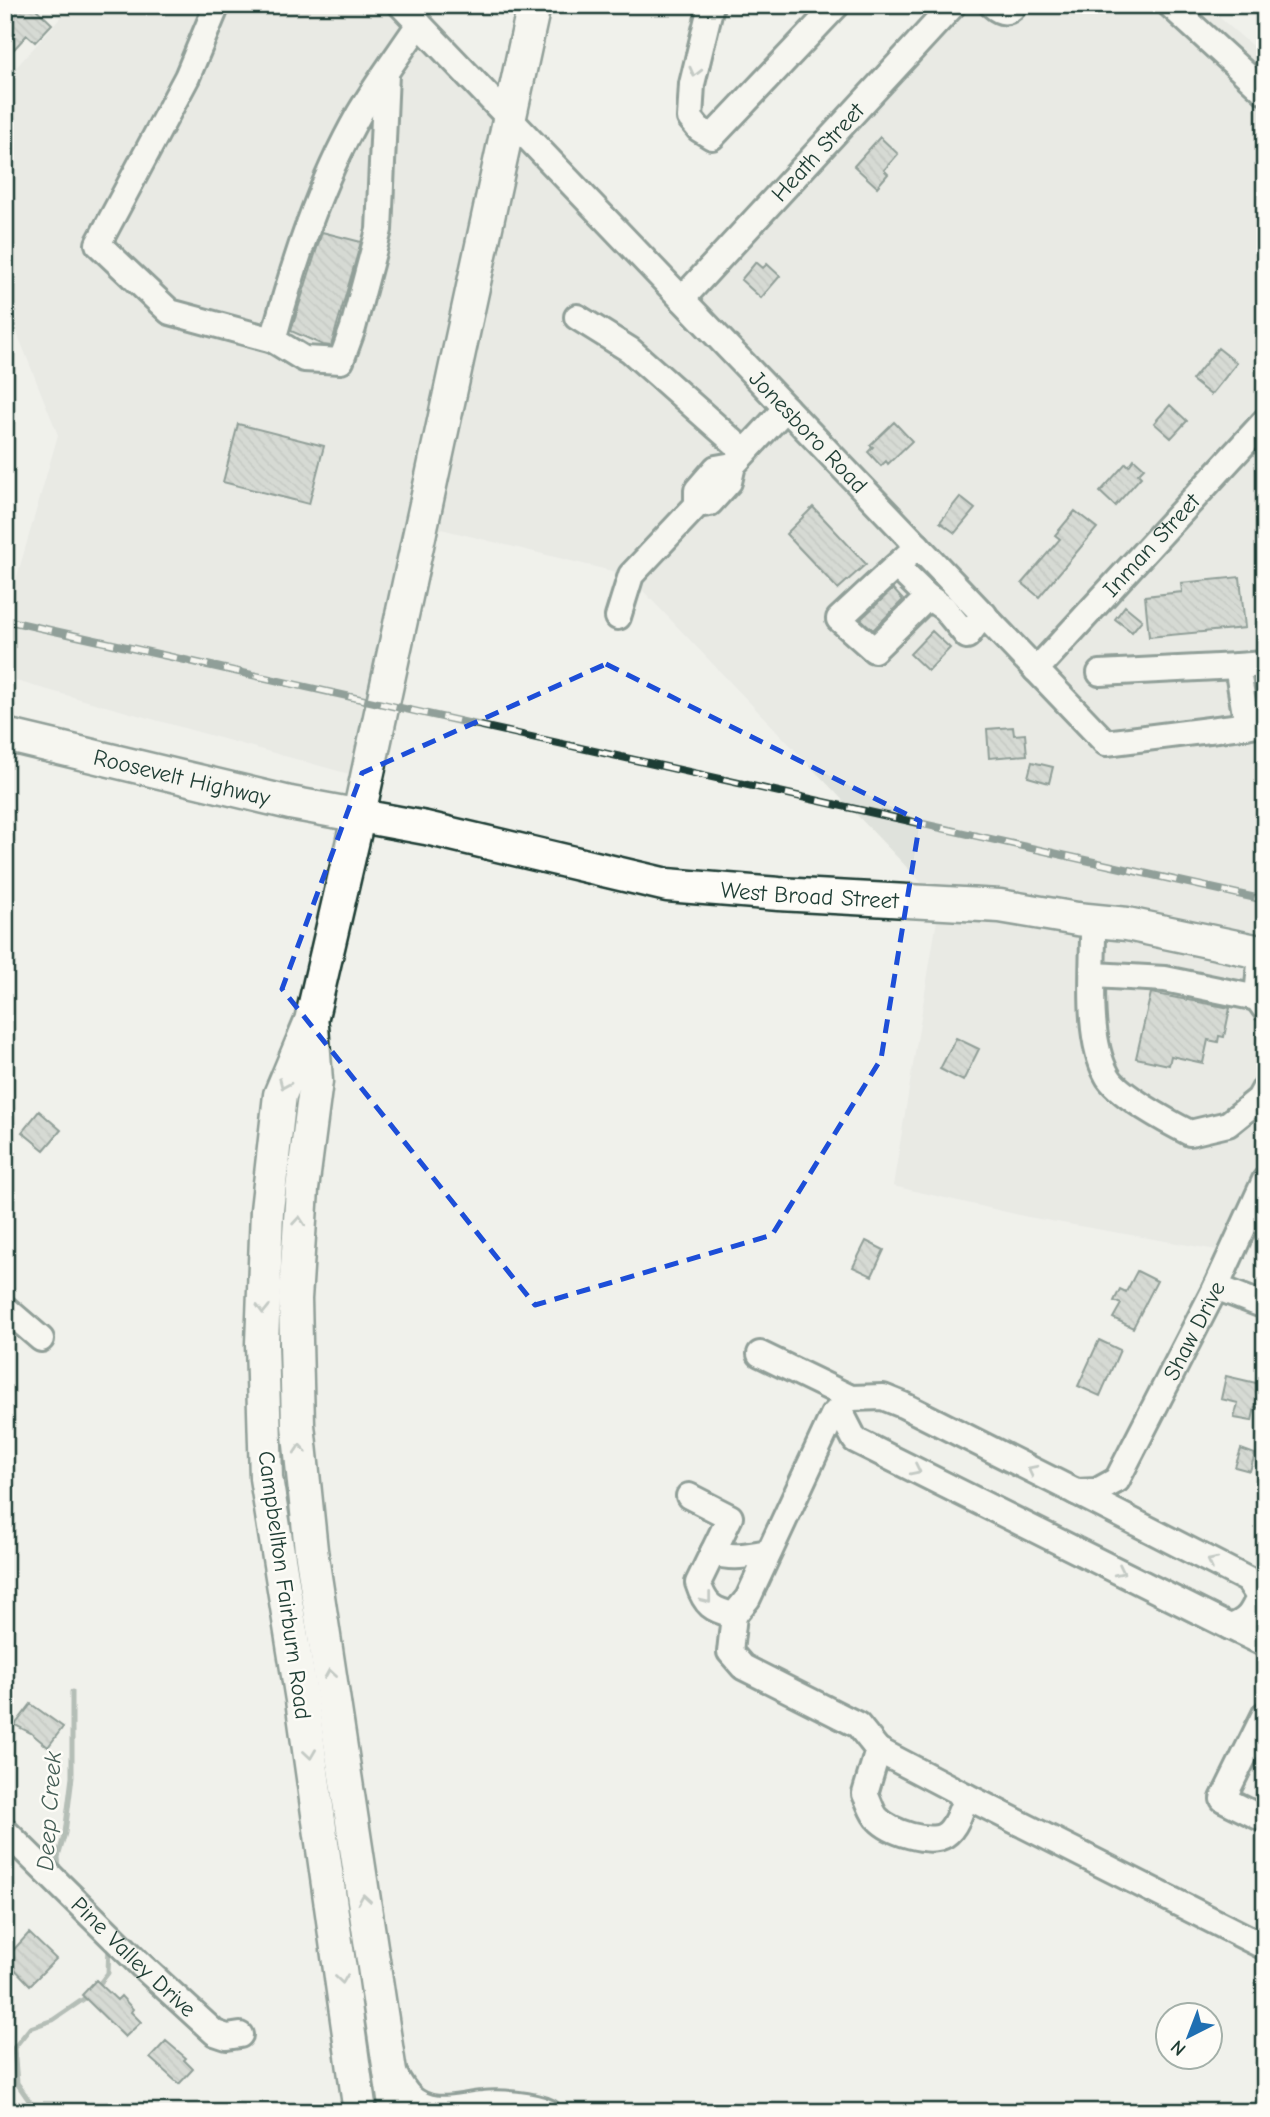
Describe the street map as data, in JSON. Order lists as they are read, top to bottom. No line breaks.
{"streets":{"main road":["Roosevelt Highway","West Broad Street","Campbellton Fairburn Road"],"street":["Heath Street","Jonesboro Road","Inman Street","Shaw Drive","Pine Valley Drive"]},"crossings":[["Heath Street","Jonesboro Road"],["Jonesboro Road","Inman Street"],["Jonesboro Road","Campbellton Fairburn Road"],["Roosevelt Highway","West Broad Street"],["Roosevelt Highway","Campbellton Fairburn Road"],["West Broad Street","Campbellton Fairburn Road"]],"water":["Deep Creek"],"north":"bottom left"}
